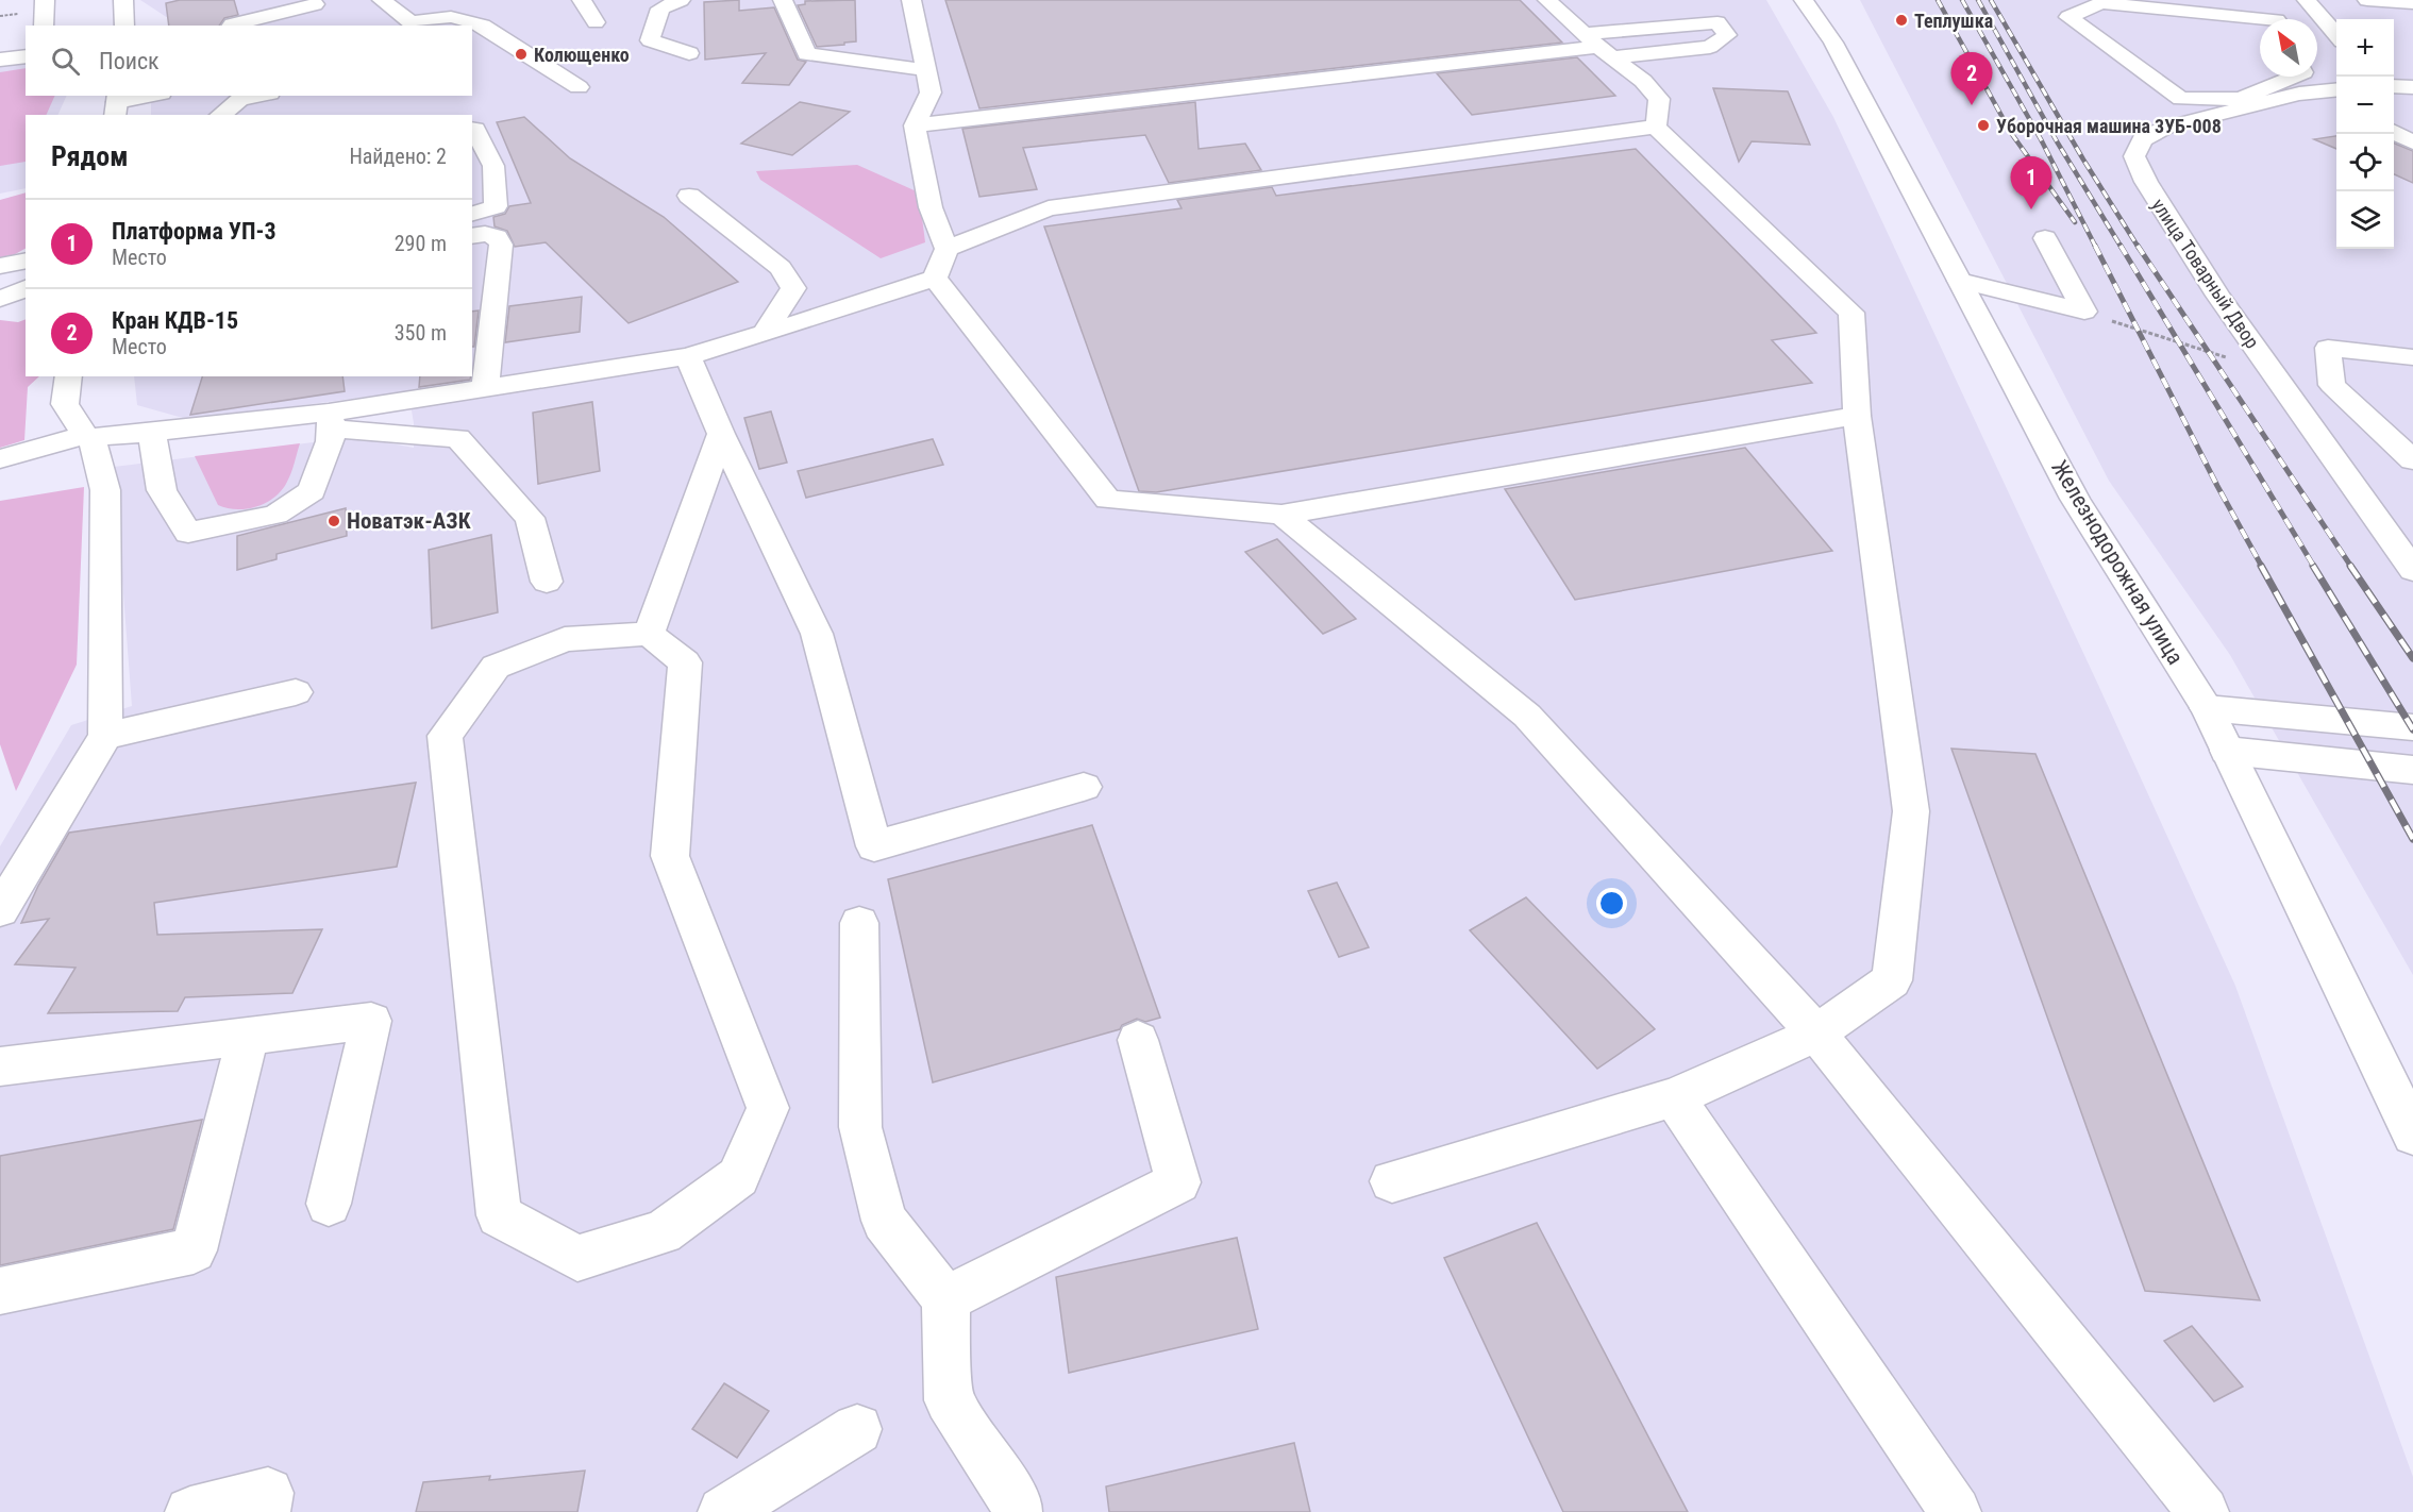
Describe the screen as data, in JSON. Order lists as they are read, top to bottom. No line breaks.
{"streets":{"main road":["улица Товарный Двор","Железнодорожная улица"]},"places":["Теплушка","Колющенко","Уборочная машина 3УБ-008","Новатэк-АЗК"],"north":"top left","page":{"map_buttons":["+","−"],"search":"Поиск","pins":["2","1"],"heading":["Рядом","Найдено: 2"],"list":[{"mark":"1","name":"Платформа УП-3","note":"Место","value":"290 m"},{"mark":"2","name":"Кран КДВ-15","note":"Место","value":"350 m"}]}}
